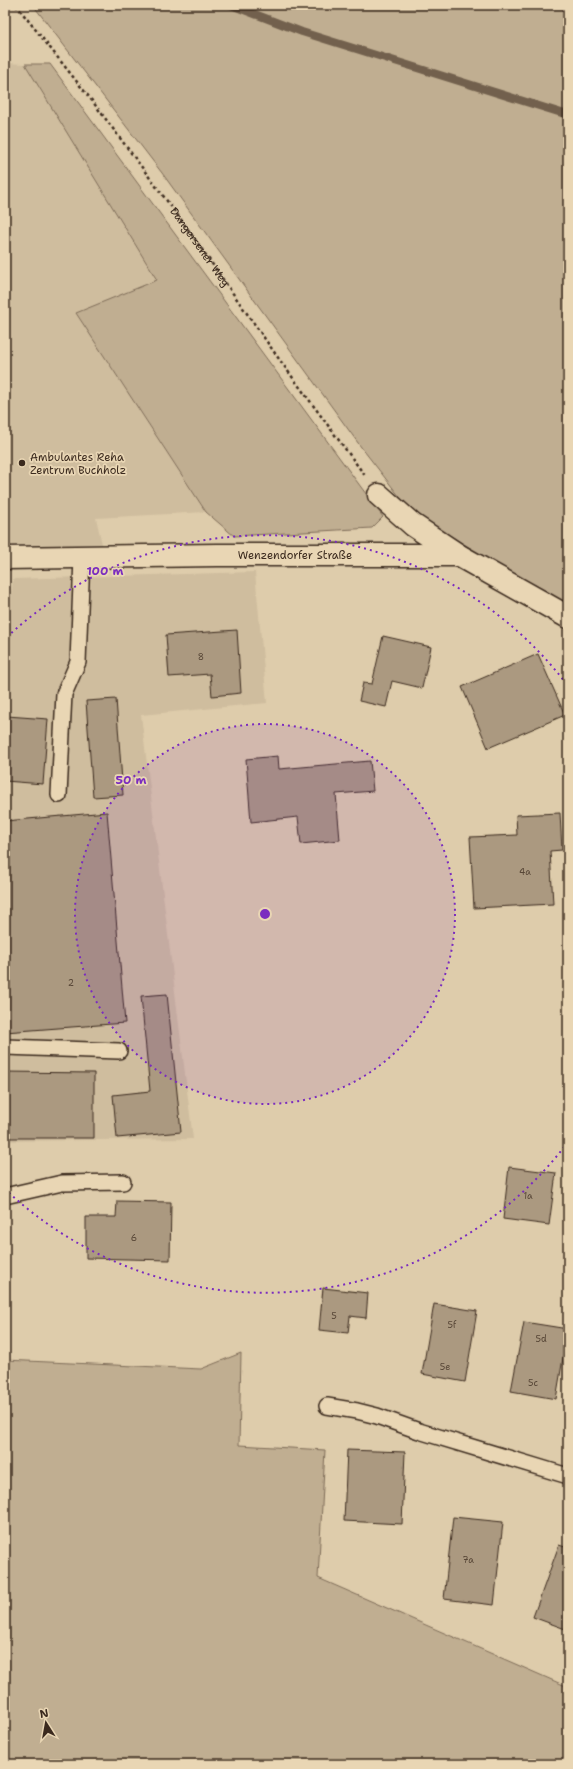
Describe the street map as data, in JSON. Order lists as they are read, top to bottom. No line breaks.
{"streets":{"street":["Wenzendorfer Straße"],"path":["Dangersener Weg"]},"places":["Ambulantes Reha Zentrum Buchholz"],"house_numbers":["8","4a","2","1a","6","5","5f","5d","5e","5c","7a"],"north":"top","rings":["100 m","50 m"]}
